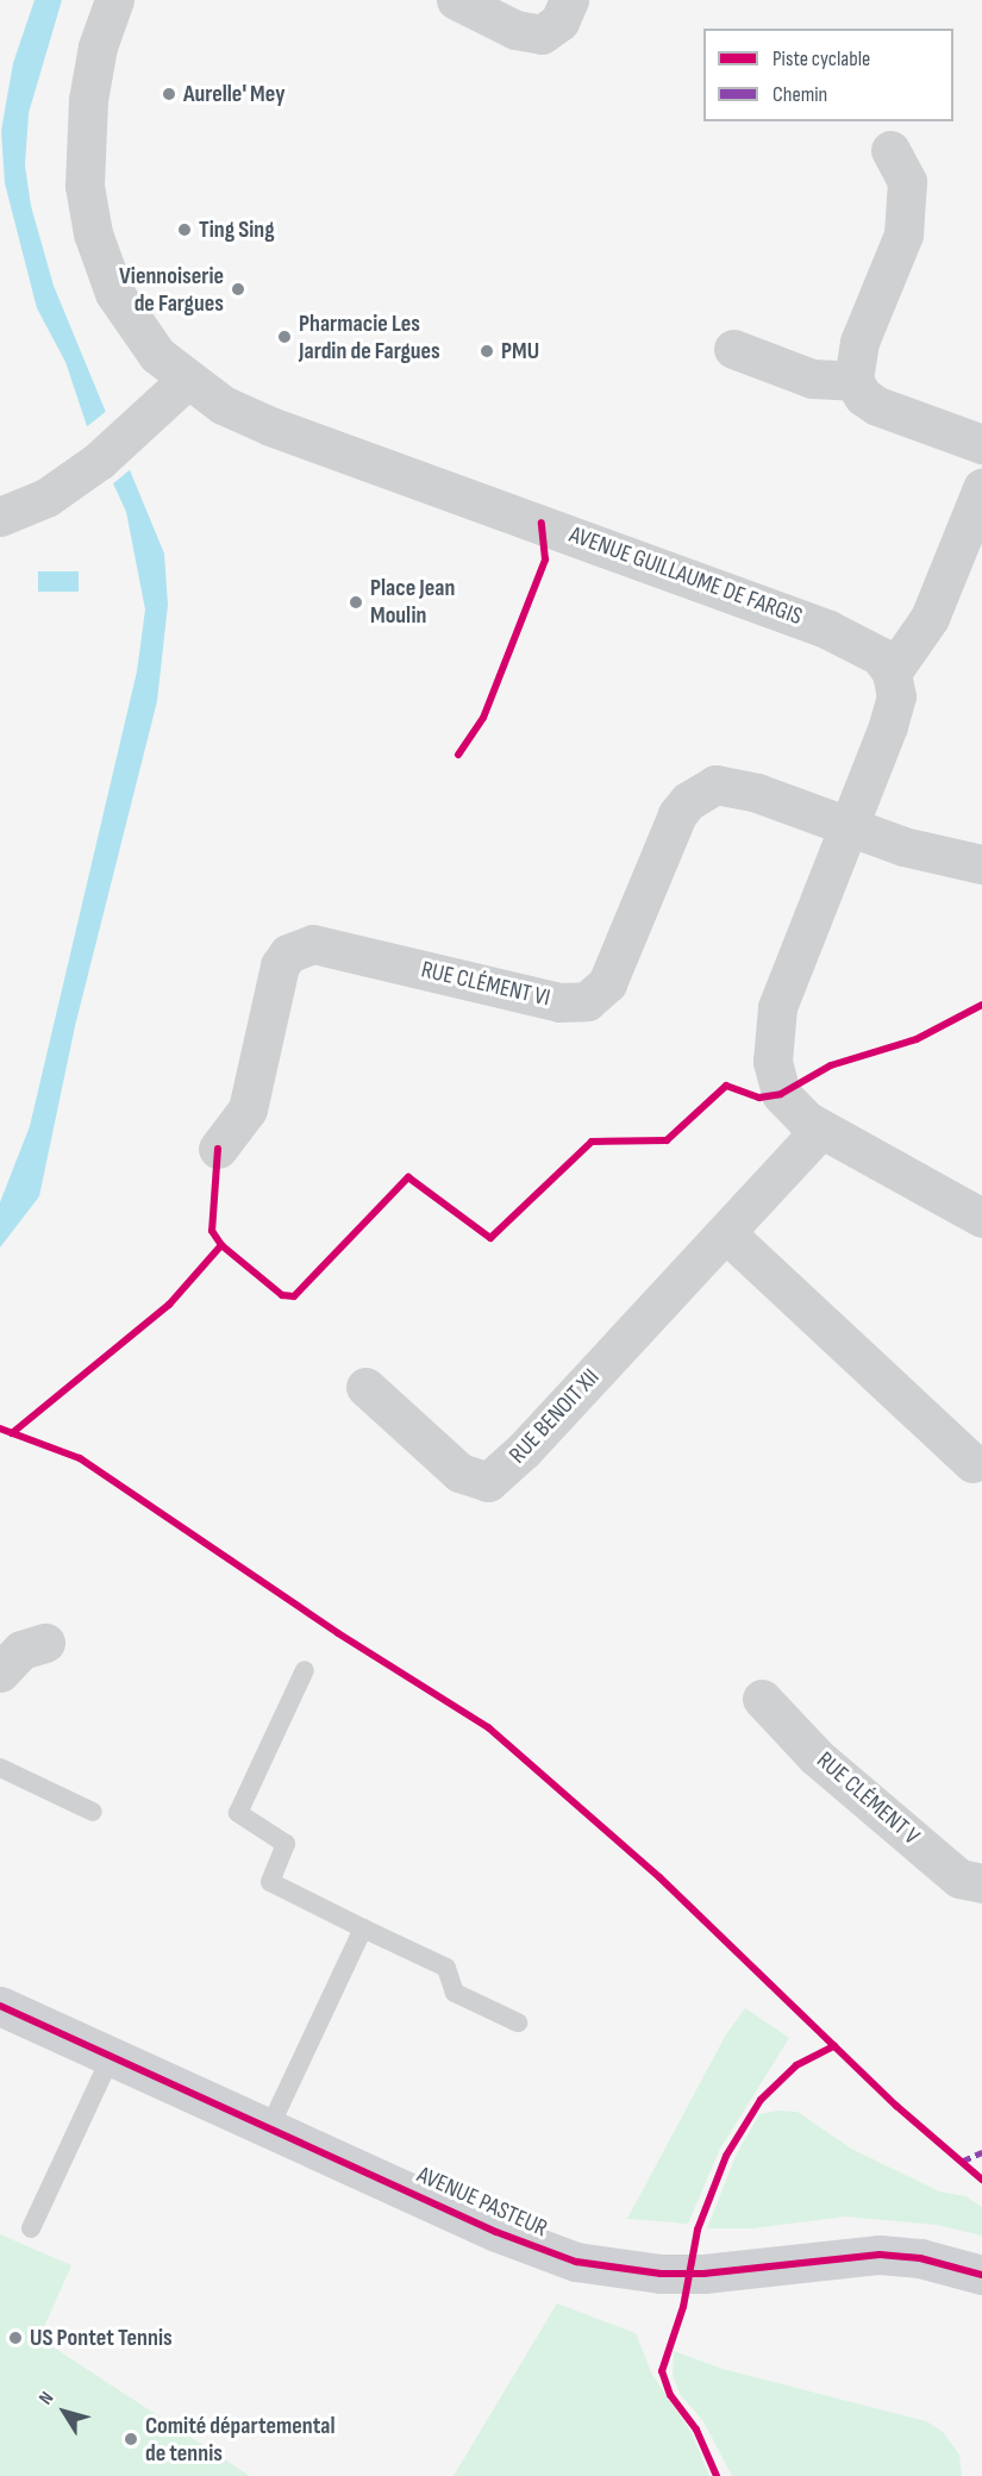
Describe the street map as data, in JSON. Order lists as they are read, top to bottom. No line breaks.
{"streets":{"main road":["AVENUE PASTEUR"],"street":["AVENUE GUILLAUME DE FARGIS","RUE CLÉMENT VI","RUE BENOIT XII","RUE CLÉMENT V"]},"places":["Aurelle' Mey","Ting Sing","Viennoiserie de Fargues","Pharmacie Les Jardin de Fargues","PMU","Place Jean Moulin","US Pontet Tennis","Comité départemental de tennis"],"legend":["Piste cyclable","Chemin"],"north":"top left"}
